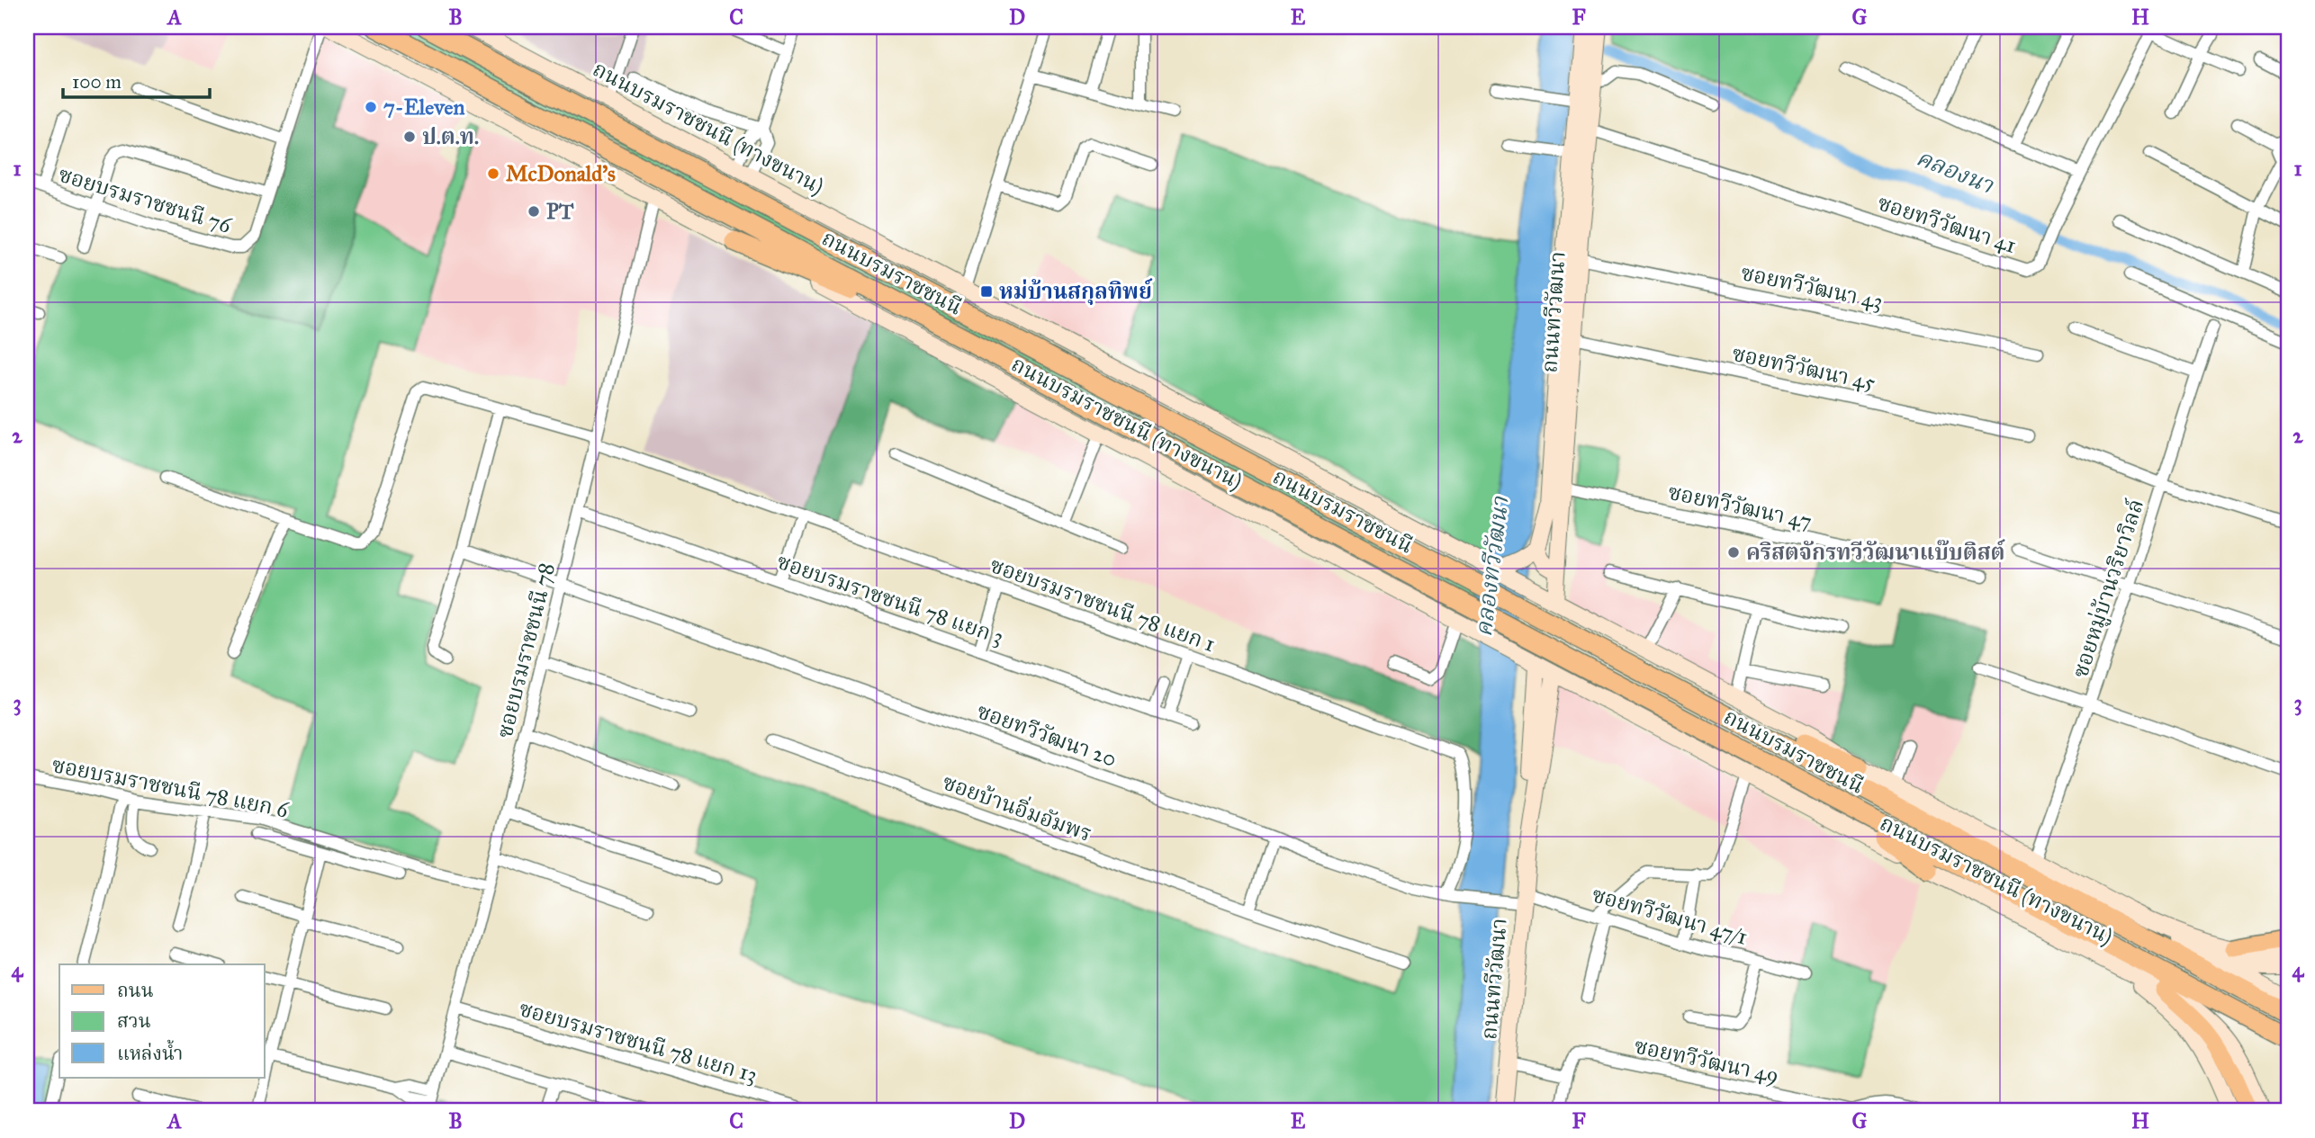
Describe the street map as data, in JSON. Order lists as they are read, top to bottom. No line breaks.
{"streets":{"highway":["ถนนบรมราชชนนี"],"main road":["ถนนบรมราชชนนี (ทางขนาน)","ถนนทวีวัฒนา"],"street":["ซอยบรมราชชนนี 76","ซอยทวีวัฒนา 41","ซอยทวีวัฒนา 43","ซอยทวีวัฒนา 45","ซอยทวีวัฒนา 47","ซอยหมู่บ้านวริยาวิลล์","ซอยบรมราชชนนี 78 แยก 3","ซอยบรมราชชนนี 78 แยก 1","ซอยบรมราชชนนี 78","ซอยทวีวัฒนา 20","ซอยบรมราชชนนี 78 แยก 6","ซอยบ้านอิ่มอัมพร","ซอยทวีวัฒนา 47/1","ซอยบรมราชชนนี 78 แยก 13","ซอยทวีวัฒนา 49"]},"crossings":[["ถนนบรมราชชนนี (ทางขนาน)","ถนนบรมราชชนนี"],["ถนนบรมราชชนนี (ทางขนาน)","ถนนทวีวัฒนา"],["ถนนบรมราชชนนี (ทางขนาน)","ซอยบรมราชชนนี 78"],["ซอยทวีวัฒนา 41","ถนนทวีวัฒนา"],["ถนนบรมราชชนนี","ซอยหมู่บ้านวริยาวิลล์"],["ซอยทวีวัฒนา 43","ถนนทวีวัฒนา"],["ถนนทวีวัฒนา","ซอยทวีวัฒนา 45"],["ถนนทวีวัฒนา","ซอยทวีวัฒนา 47"],["ถนนทวีวัฒนา","ซอยทวีวัฒนา 20"],["ถนนทวีวัฒนา","ซอยทวีวัฒนา 47/1"],["ซอยบรมราชชนนี 78 แยก 3","ซอยบรมราชชนนี 78"],["ซอยบรมราชชนนี 78 แยก 1","ซอยบรมราชชนนี 78"],["ซอยบรมราชชนนี 78 แยก 1","ซอยทวีวัฒนา 20"],["ซอยบรมราชชนนี 78","ซอยทวีวัฒนา 20"],["ซอยบรมราชชนนี 78","ซอยบรมราชชนนี 78 แยก 6"],["ซอยบรมราชชนนี 78","ซอยบรมราชชนนี 78 แยก 13"],["ซอยทวีวัฒนา 20","ซอยทวีวัฒนา 47/1"]],"water":["คลองนา","คลองทวีวัฒนา"],"places":{"other":["7-Eleven","ป.ต.ท.","McDonald's","PT","คริสตจักรทวีวัฒนาแบ๊บติสต์"],"transit":["หม่บ้านสกุลทิพย์"]},"legend":["ถนน","สวน","แหล่งน้ำ"],"scale_bar":"100 m","grid":{"columns":["A","B","C","D","E","F","G","H"],"rows":["1","2","3","4"]}}
